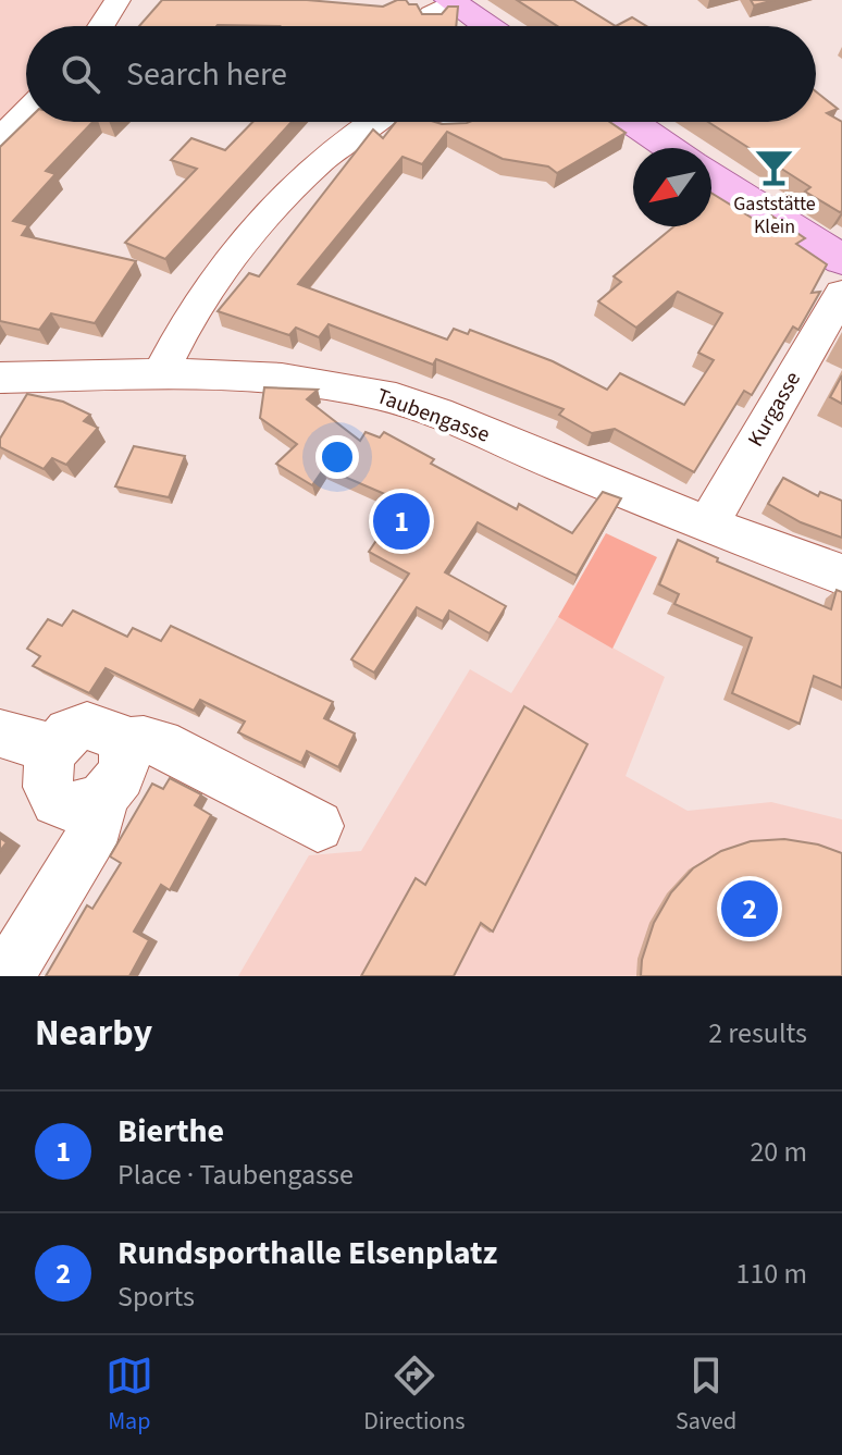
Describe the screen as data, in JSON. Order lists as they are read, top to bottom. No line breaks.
{"streets":{"street":["Kurgasse","Taubengasse"]},"crossings":[["Kurgasse","Taubengasse"]],"places":{"bar":["Gaststätte Klein"]},"north":"bottom left","page":{"search":"Search here","pins":["1","2"],"heading":["Nearby","2 results"],"list":[{"mark":"1","name":"Bierthe","note":"Place · Taubengasse","value":"20 m"},{"mark":"2","name":"Rundsporthalle Elsenplatz","note":"Sports","value":"110 m"}],"nav":["Map","Directions","Saved"]}}
